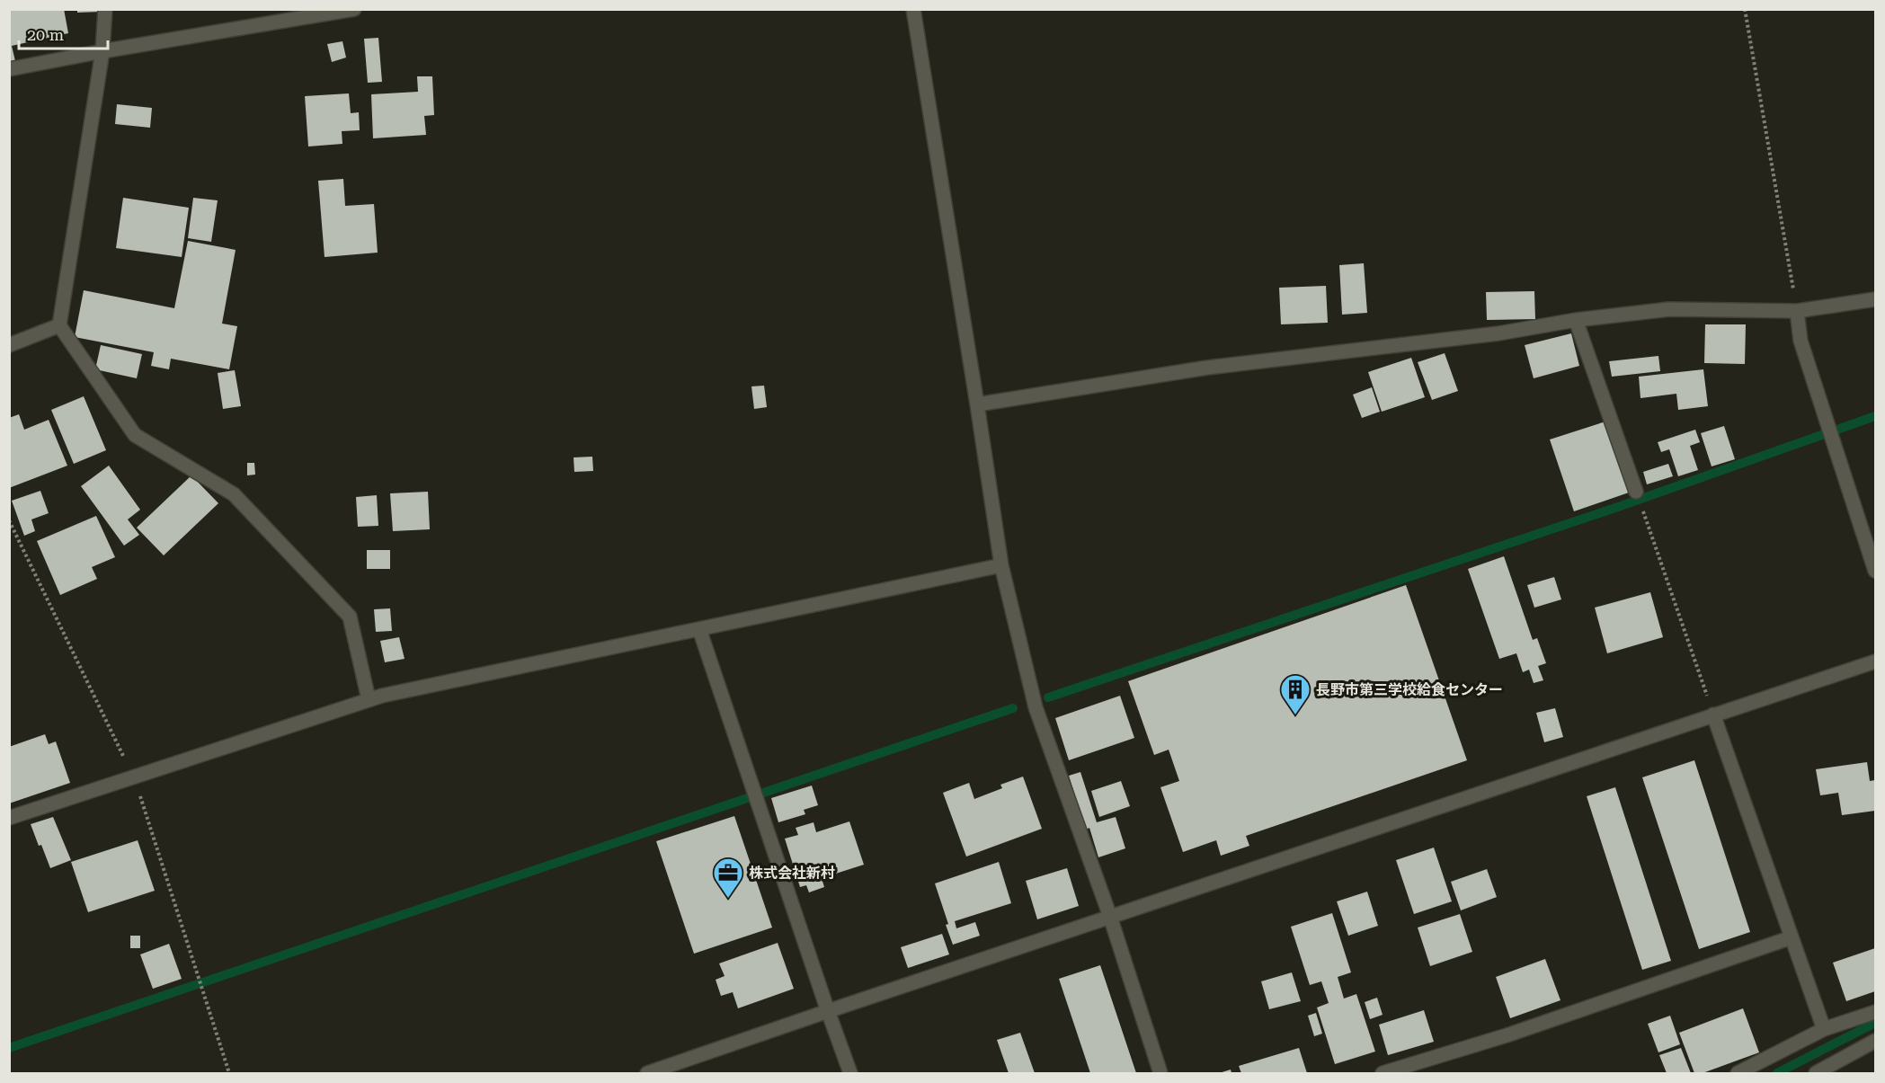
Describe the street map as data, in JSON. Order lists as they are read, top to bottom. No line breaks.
{"places":{"building":["長野市第三学校給食センター"],"office":["株式会社新村"]},"scale_bar":"20 m"}
